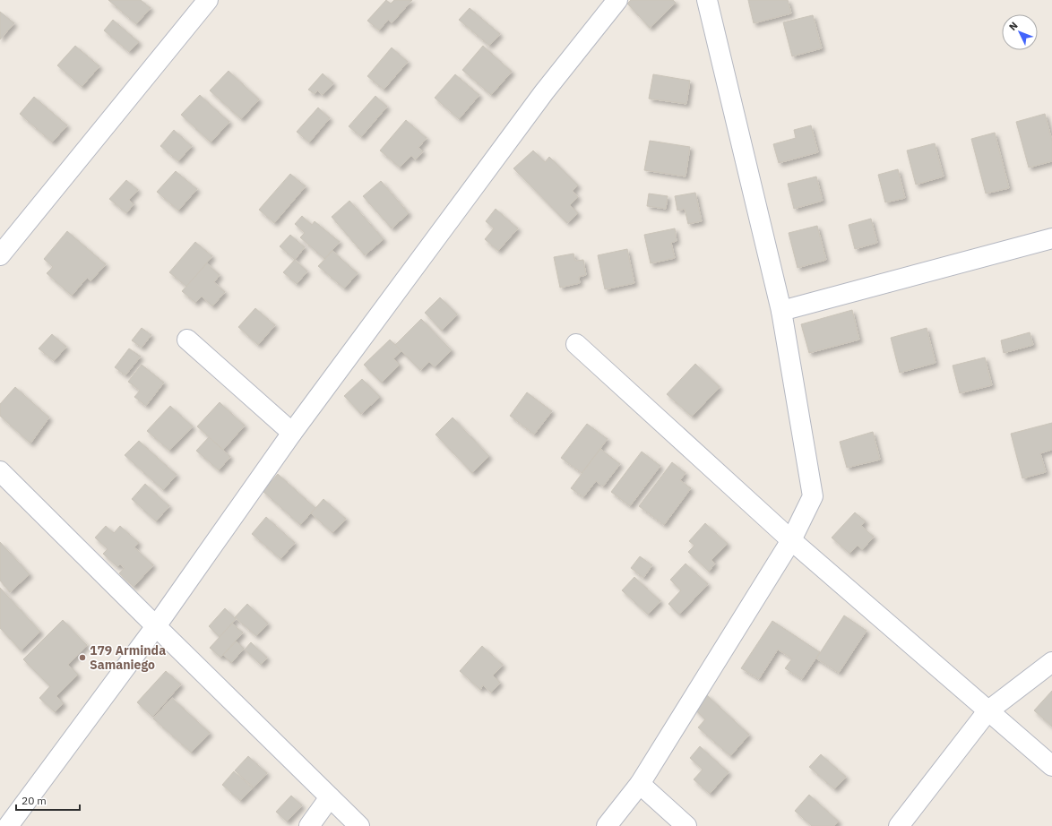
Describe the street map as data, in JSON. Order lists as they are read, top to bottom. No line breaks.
{"places":["179 Arminda Samaniego"],"scale_bar":"20 m","north":"top left"}
